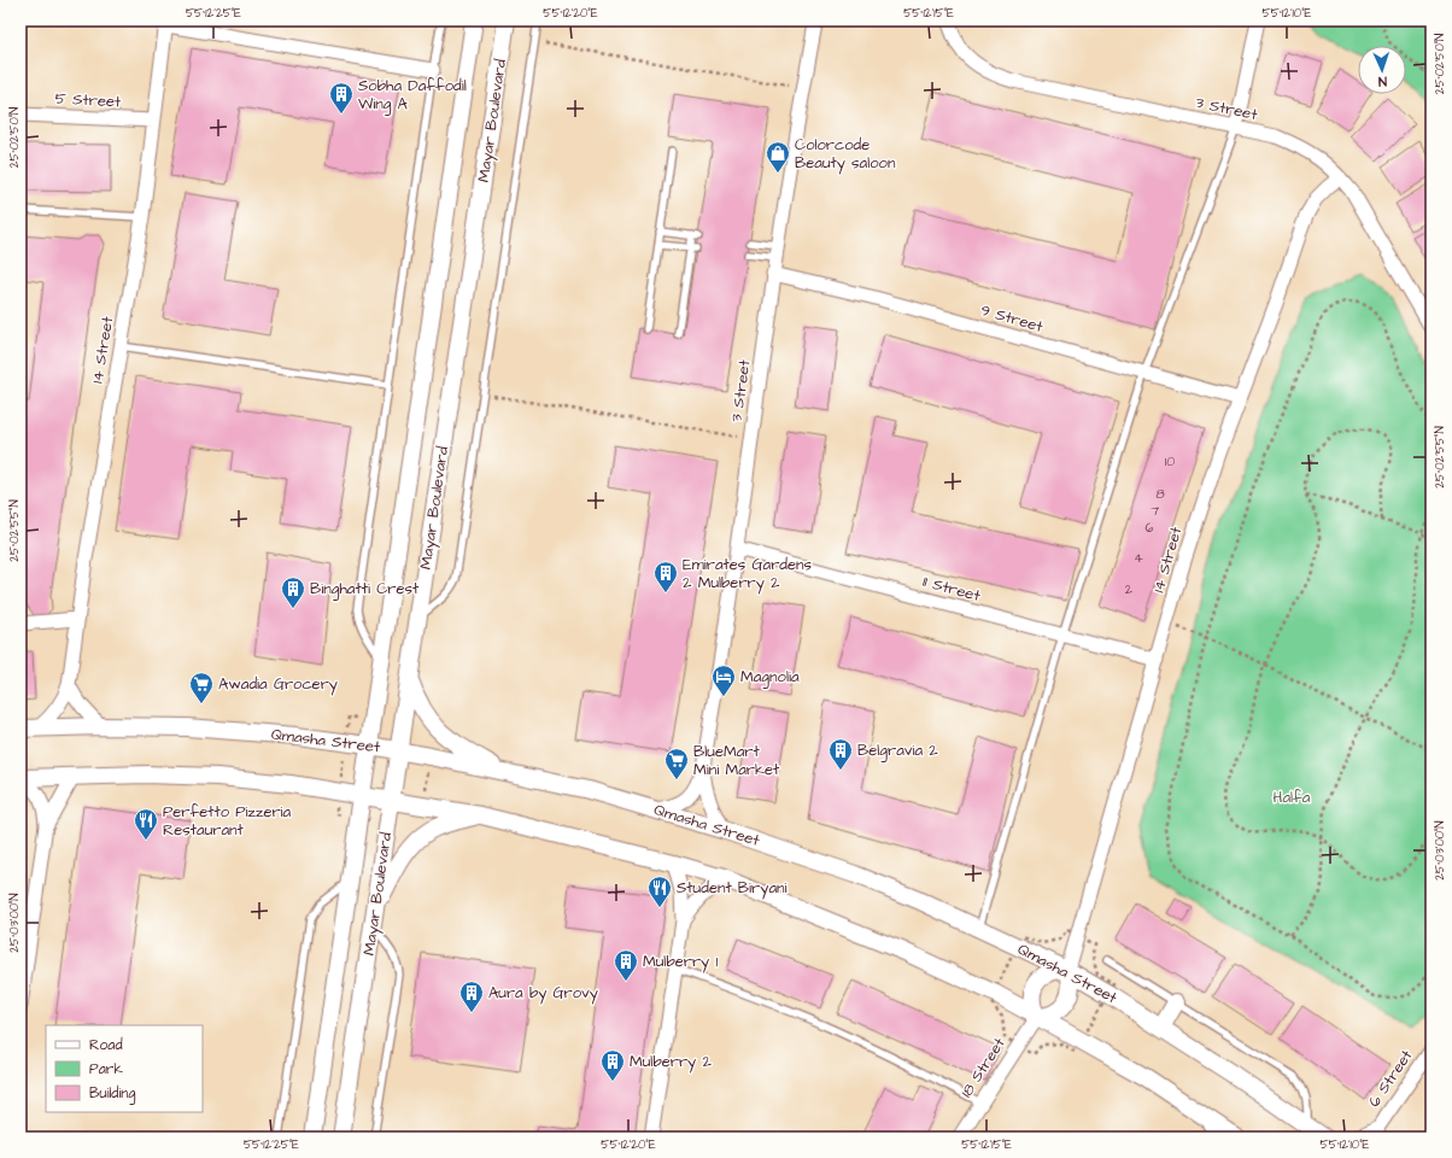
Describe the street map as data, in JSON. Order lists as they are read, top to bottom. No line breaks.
{"streets":{"street":["5 Street","3 Street","Mayar Boulevard","9 Street","14 Street","11 Street","Qmasha Street","18 Street","6 Street"]},"crossings":[["5 Street","14 Street"],["3 Street","9 Street"],["3 Street","14 Street"],["3 Street","11 Street"],["3 Street","Qmasha Street"],["Mayar Boulevard","Qmasha Street"],["9 Street","14 Street"],["14 Street","11 Street"],["14 Street","Qmasha Street"],["14 Street","18 Street"],["Qmasha Street","18 Street"]],"parks":["Halfa"],"places":{"building":["Sobha Daffodil Wing A","Emirates Gardens 2 Mulberry 2","Binghatti Crest","Belgravia 2","Mulberry 1","Aura by Grovy","Mulberry 2"],"shop":["Colorcode Beauty saloon"],"hotel":["Magnolia"],"supermarket":["Awadia Grocery","BlueMart Mini Market"],"restaurant":["Perfetto Pizzeria Restaurant","Student Biryani"]},"house_numbers":["10","8","7","6","4","2"],"legend":["Road","Park","Building"],"north":"bottom","coordinates":["55°12'25\"E","55°12'20\"E","55°12'15\"E","55°12'10\"E","25°02'50\"N","25°02'55\"N","25°03'00\"N"]}
